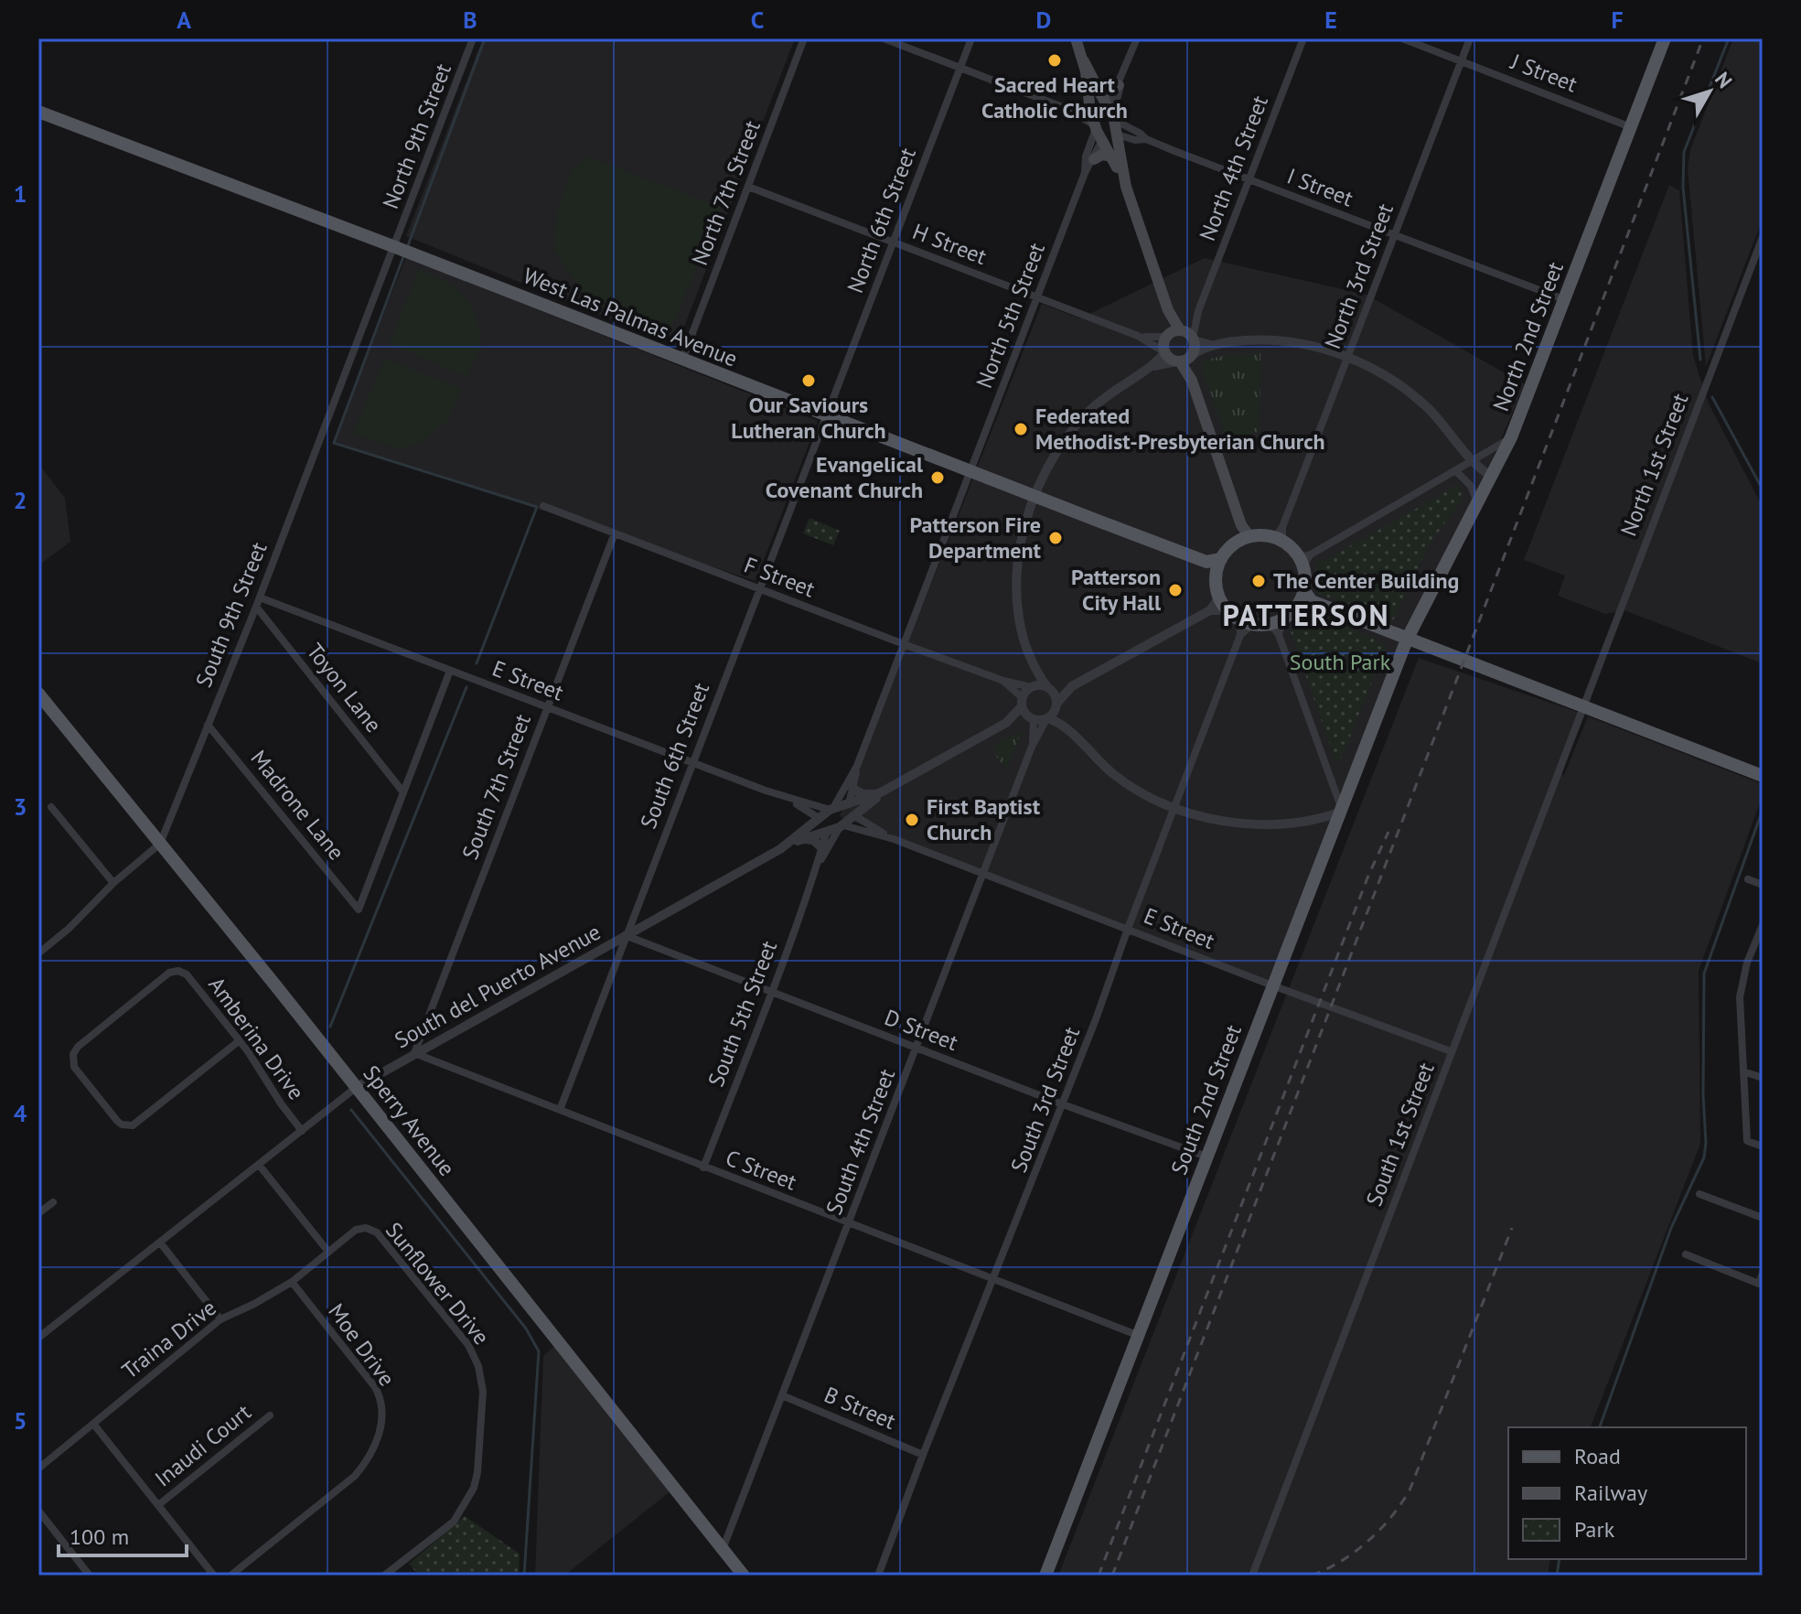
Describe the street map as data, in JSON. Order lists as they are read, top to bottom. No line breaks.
{"streets":{"main road":["West Las Palmas Avenue","North 2nd Street","South 2nd Street","Sperry Avenue"],"street":["J Street","North 9th Street","North 4th Street","I Street","North 7th Street","North 6th Street","H Street","North 3rd Street","North 5th Street","North 1st Street","F Street","South 9th Street","E Street","Toyon Lane","South 6th Street","South 7th Street","Madrone Lane","South del Puerto Avenue","South 5th Street","D Street","Amberina Drive","South 3rd Street","South 1st Street","South 4th Street","C Street","Sunflower Drive","Traina Drive","Moe Drive","B Street","Inaudi Court"]},"crossings":[["J Street","North 3rd Street"],["J Street","North 2nd Street"],["North 9th Street","West Las Palmas Avenue"],["North 9th Street","South 9th Street"],["North 4th Street","I Street"],["I Street","North 3rd Street"],["I Street","North 2nd Street"],["North 7th Street","H Street"],["North 7th Street","West Las Palmas Avenue"],["North 6th Street","H Street"],["North 6th Street","West Las Palmas Avenue"],["North 6th Street","South 6th Street"],["H Street","North 5th Street"],["North 3rd Street","West Las Palmas Avenue"],["North 3rd Street","South 3rd Street"],["North 5th Street","West Las Palmas Avenue"],["West Las Palmas Avenue","South 9th Street"],["West Las Palmas Avenue","South 6th Street"],["West Las Palmas Avenue","South 3rd Street"],["North 2nd Street","South 2nd Street"],["North 1st Street","South 1st Street"],["F Street","South 6th Street"],["F Street","South 7th Street"],["F Street","South del Puerto Avenue"],["F Street","South 4th Street"],["South 9th Street","E Street"],["South 9th Street","Toyon Lane"],["South 9th Street","Madrone Lane"],["South 9th Street","Sperry Avenue"],["E Street","South 6th Street"],["E Street","South 7th Street"],["E Street","South del Puerto Avenue"],["E Street","South 5th Street"],["E Street","South 3rd Street"],["E Street","South 2nd Street"],["E Street","South 1st Street"],["E Street","South 4th Street"],["Toyon Lane","Madrone Lane"],["South 6th Street","South del Puerto Avenue"],["South 6th Street","D Street"],["South 6th Street","C Street"],["South 7th Street","South del Puerto Avenue"],["South 7th Street","C Street"],["South del Puerto Avenue","South 5th Street"],["South del Puerto Avenue","D Street"],["South del Puerto Avenue","Amberina Drive"],["South del Puerto Avenue","Sperry Avenue"],["South del Puerto Avenue","South 4th Street"],["South del Puerto Avenue","C Street"],["South 5th Street","D Street"],["South 5th Street","C Street"],["D Street","South 3rd Street"],["D Street","South 2nd Street"],["D Street","South 4th Street"],["South 3rd Street","C Street"],["South 3rd Street","B Street"],["South 2nd Street","C Street"],["Sperry Avenue","South 4th Street"],["South 4th Street","C Street"],["South 4th Street","B Street"],["Sunflower Drive","Traina Drive"],["Traina Drive","Moe Drive"]],"districts":["PATTERSON"],"parks":["South Park"],"places":["Sacred Heart Catholic Church","Our Saviours Lutheran Church","Federated Methodist-Presbyterian Church","Evangelical Covenant Church","Patterson Fire Department","The Center Building","Patterson City Hall","First Baptist Church"],"legend":["Road","Railway","Park"],"scale_bar":"100 m","north":"top right","grid":{"columns":["A","B","C","D","E","F"],"rows":["1","2","3","4","5"]}}
